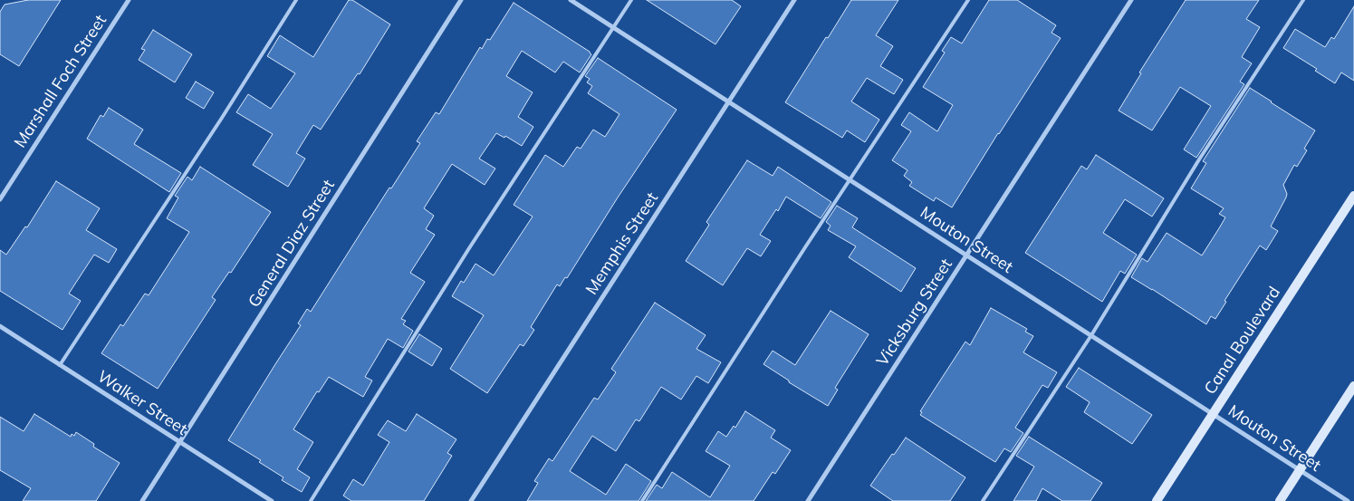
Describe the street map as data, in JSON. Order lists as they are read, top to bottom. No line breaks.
{"streets":{"main road":["Canal Boulevard"],"street":["Marshall Foch Street","Mouton Street","General Diaz Street","Memphis Street","Vicksburg Street","Walker Street"]},"crossings":[["Mouton Street","Memphis Street"],["Mouton Street","Vicksburg Street"],["Mouton Street","Canal Boulevard"],["General Diaz Street","Walker Street"]]}
